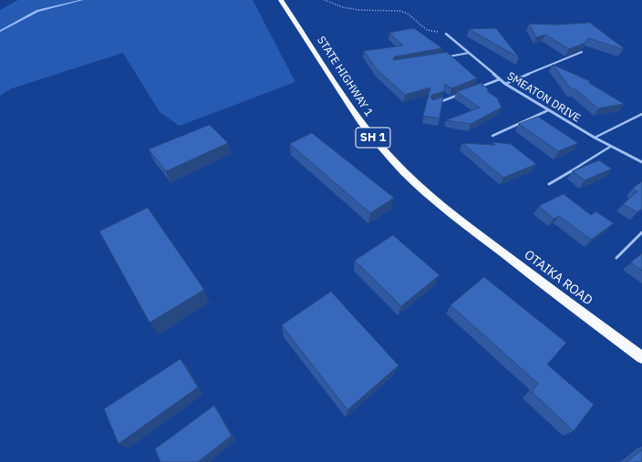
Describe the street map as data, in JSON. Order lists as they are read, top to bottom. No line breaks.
{"streets":{"highway":["STATE HIGHWAY 1","SH 1","OTAIKA ROAD"],"street":["SMEATON DRIVE"]},"crossings":[["STATE HIGHWAY 1","OTAIKA ROAD"]]}
